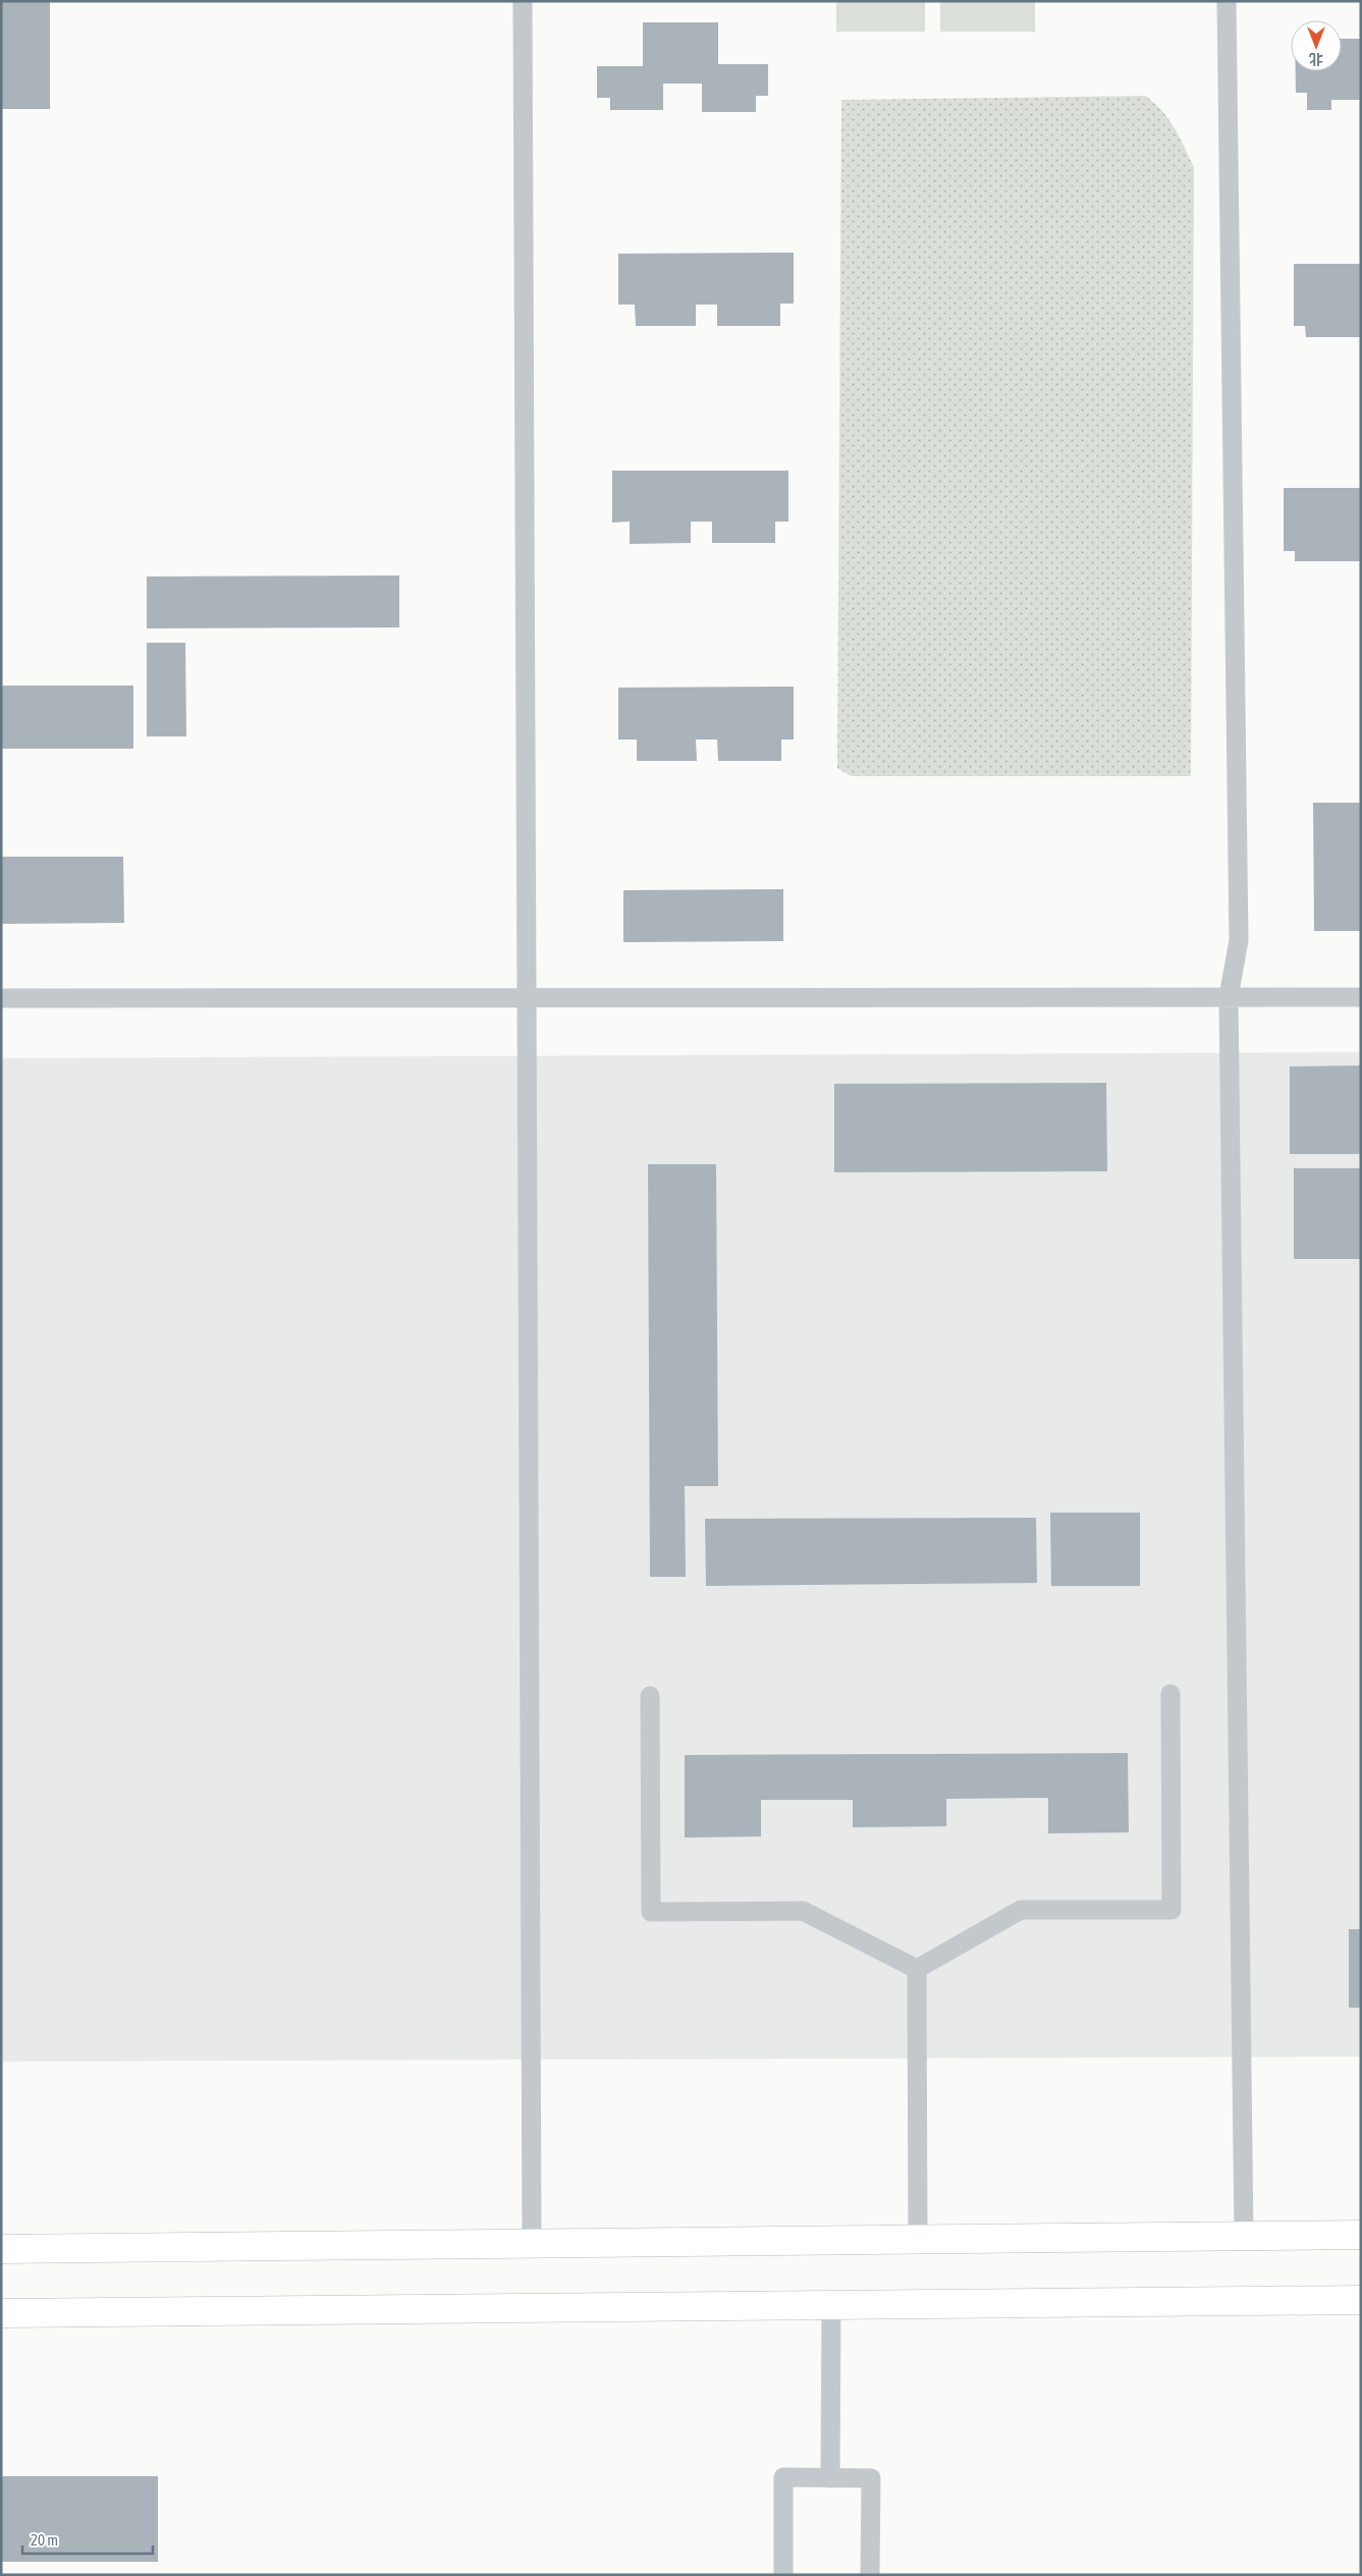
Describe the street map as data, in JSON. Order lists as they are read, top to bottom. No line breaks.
{"scale_bar":"20 m","north":"bottom"}
